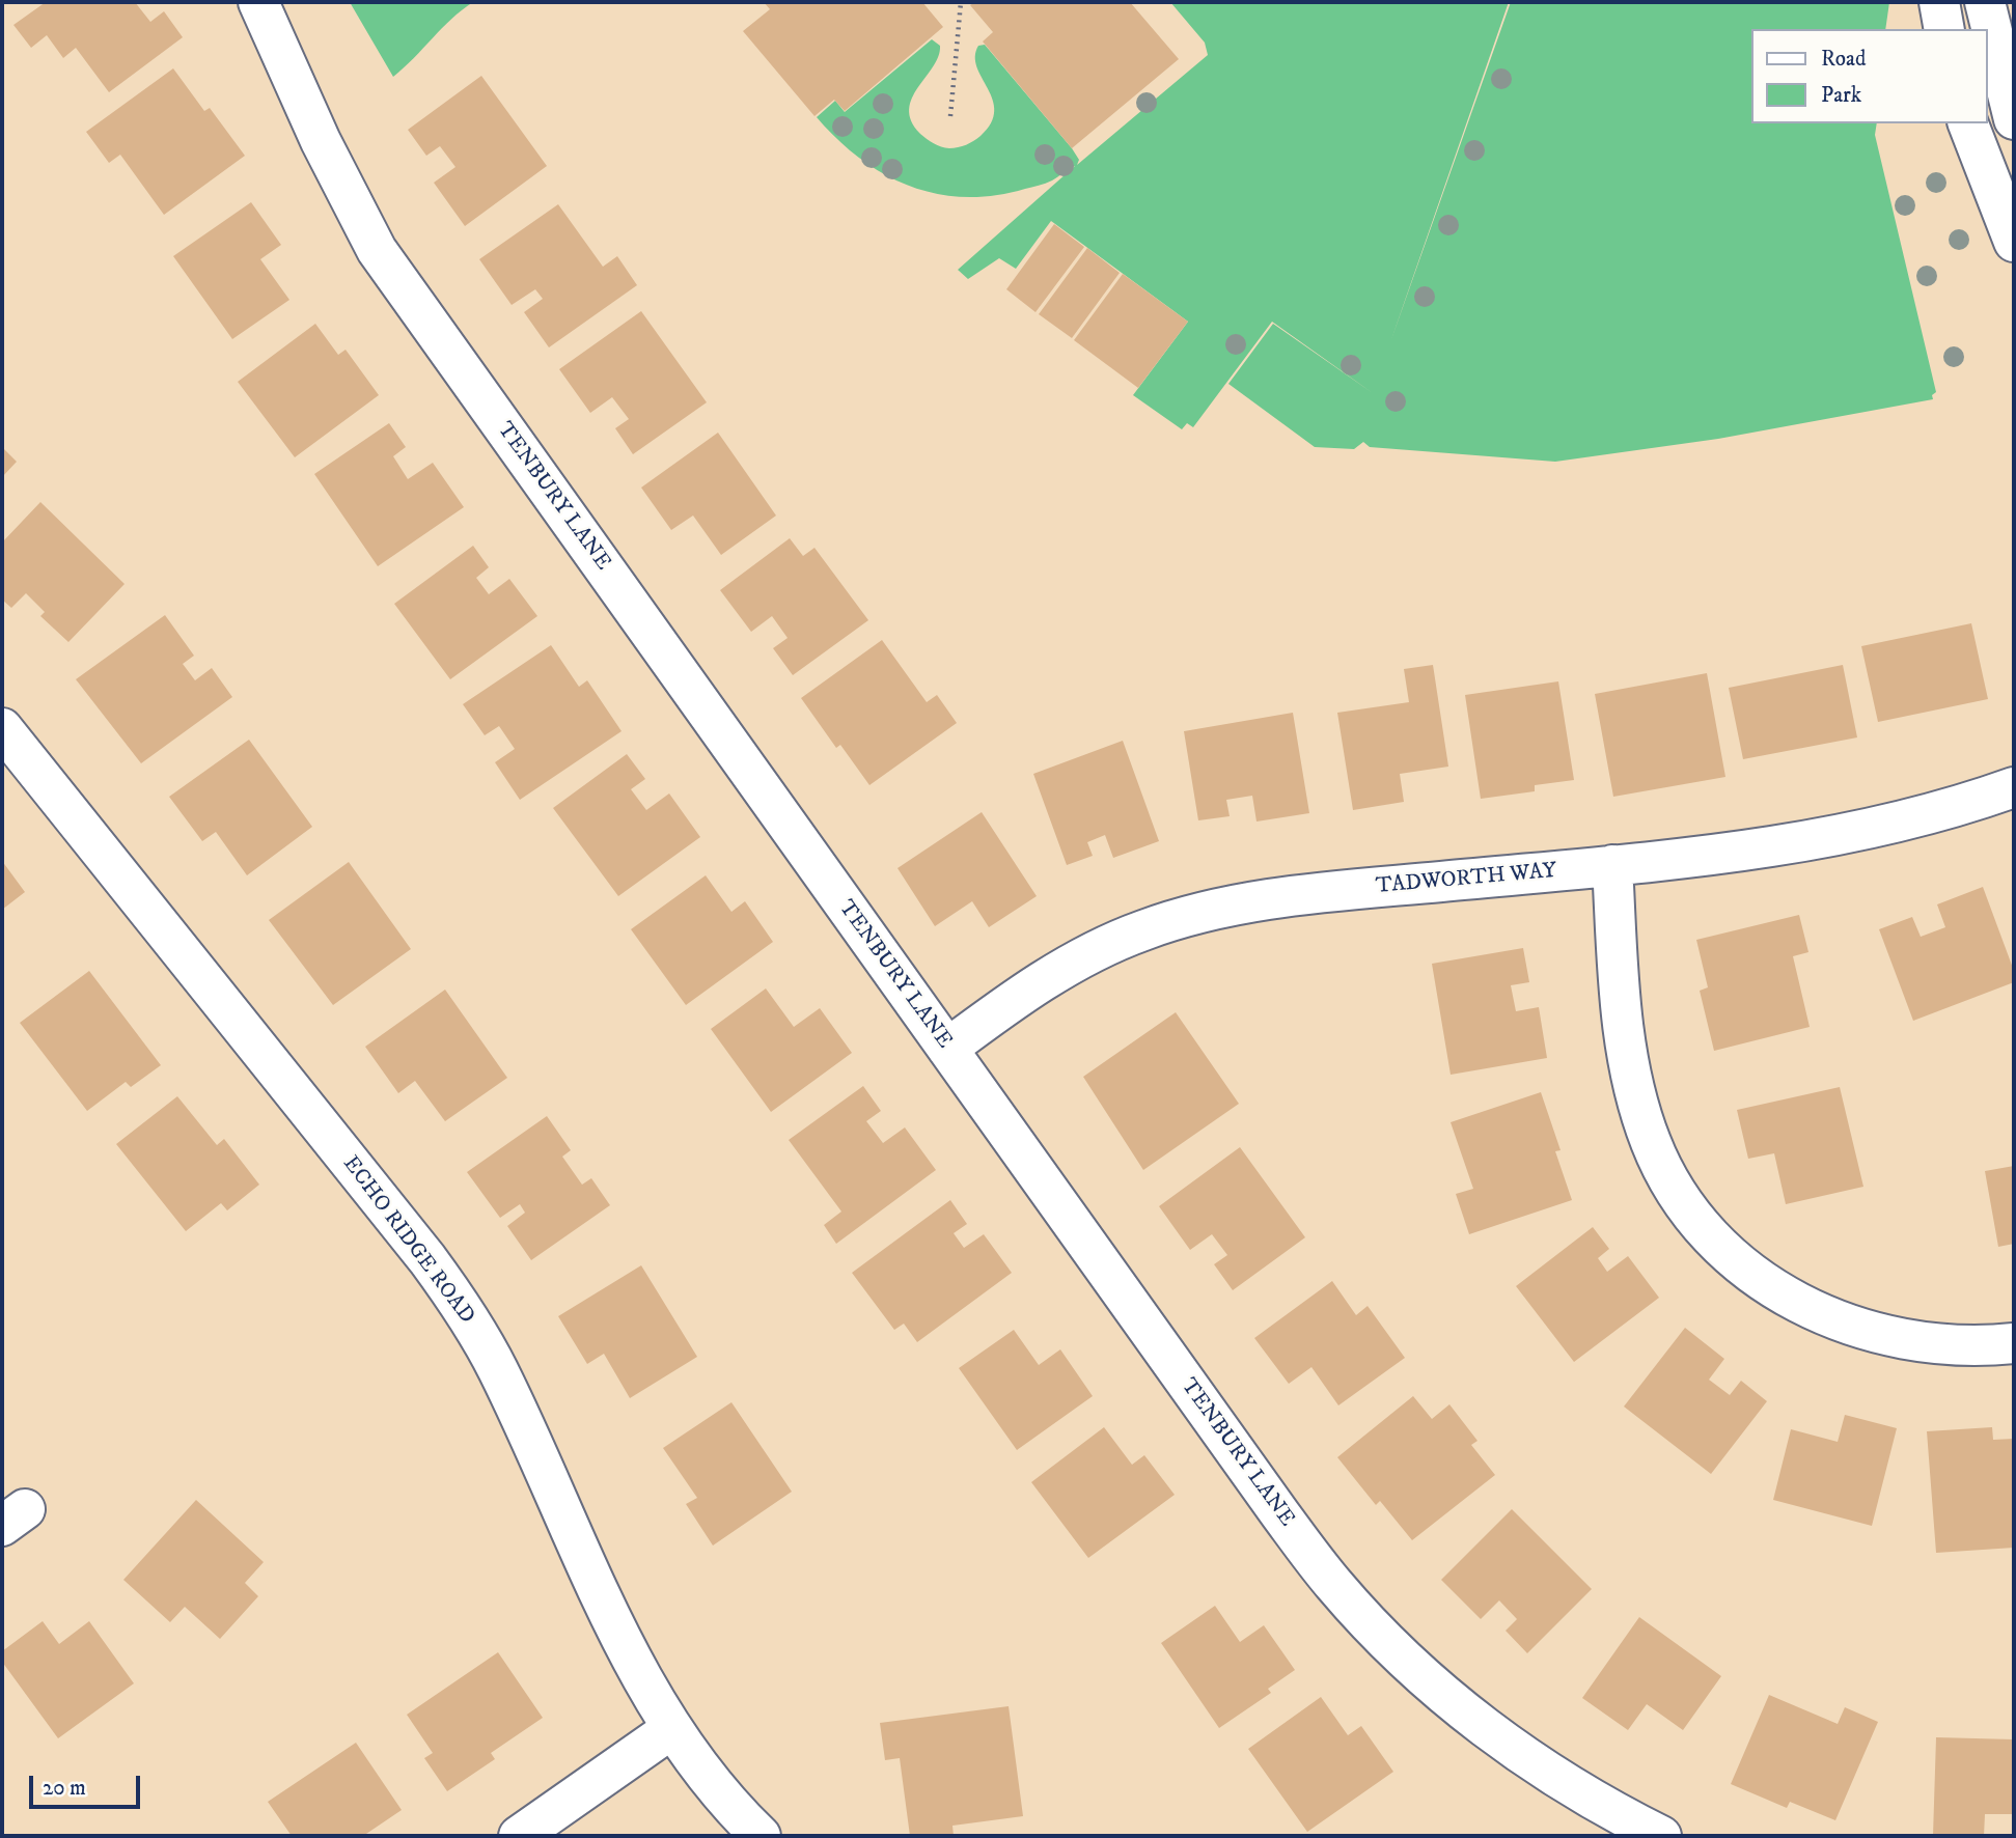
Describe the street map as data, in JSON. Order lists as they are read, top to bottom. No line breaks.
{"streets":{"street":["TENBURY LANE","TADWORTH WAY","ECHO RIDGE ROAD"]},"crossings":[["TENBURY LANE","TADWORTH WAY"]],"legend":["Road","Park"],"scale_bar":"20 m"}
